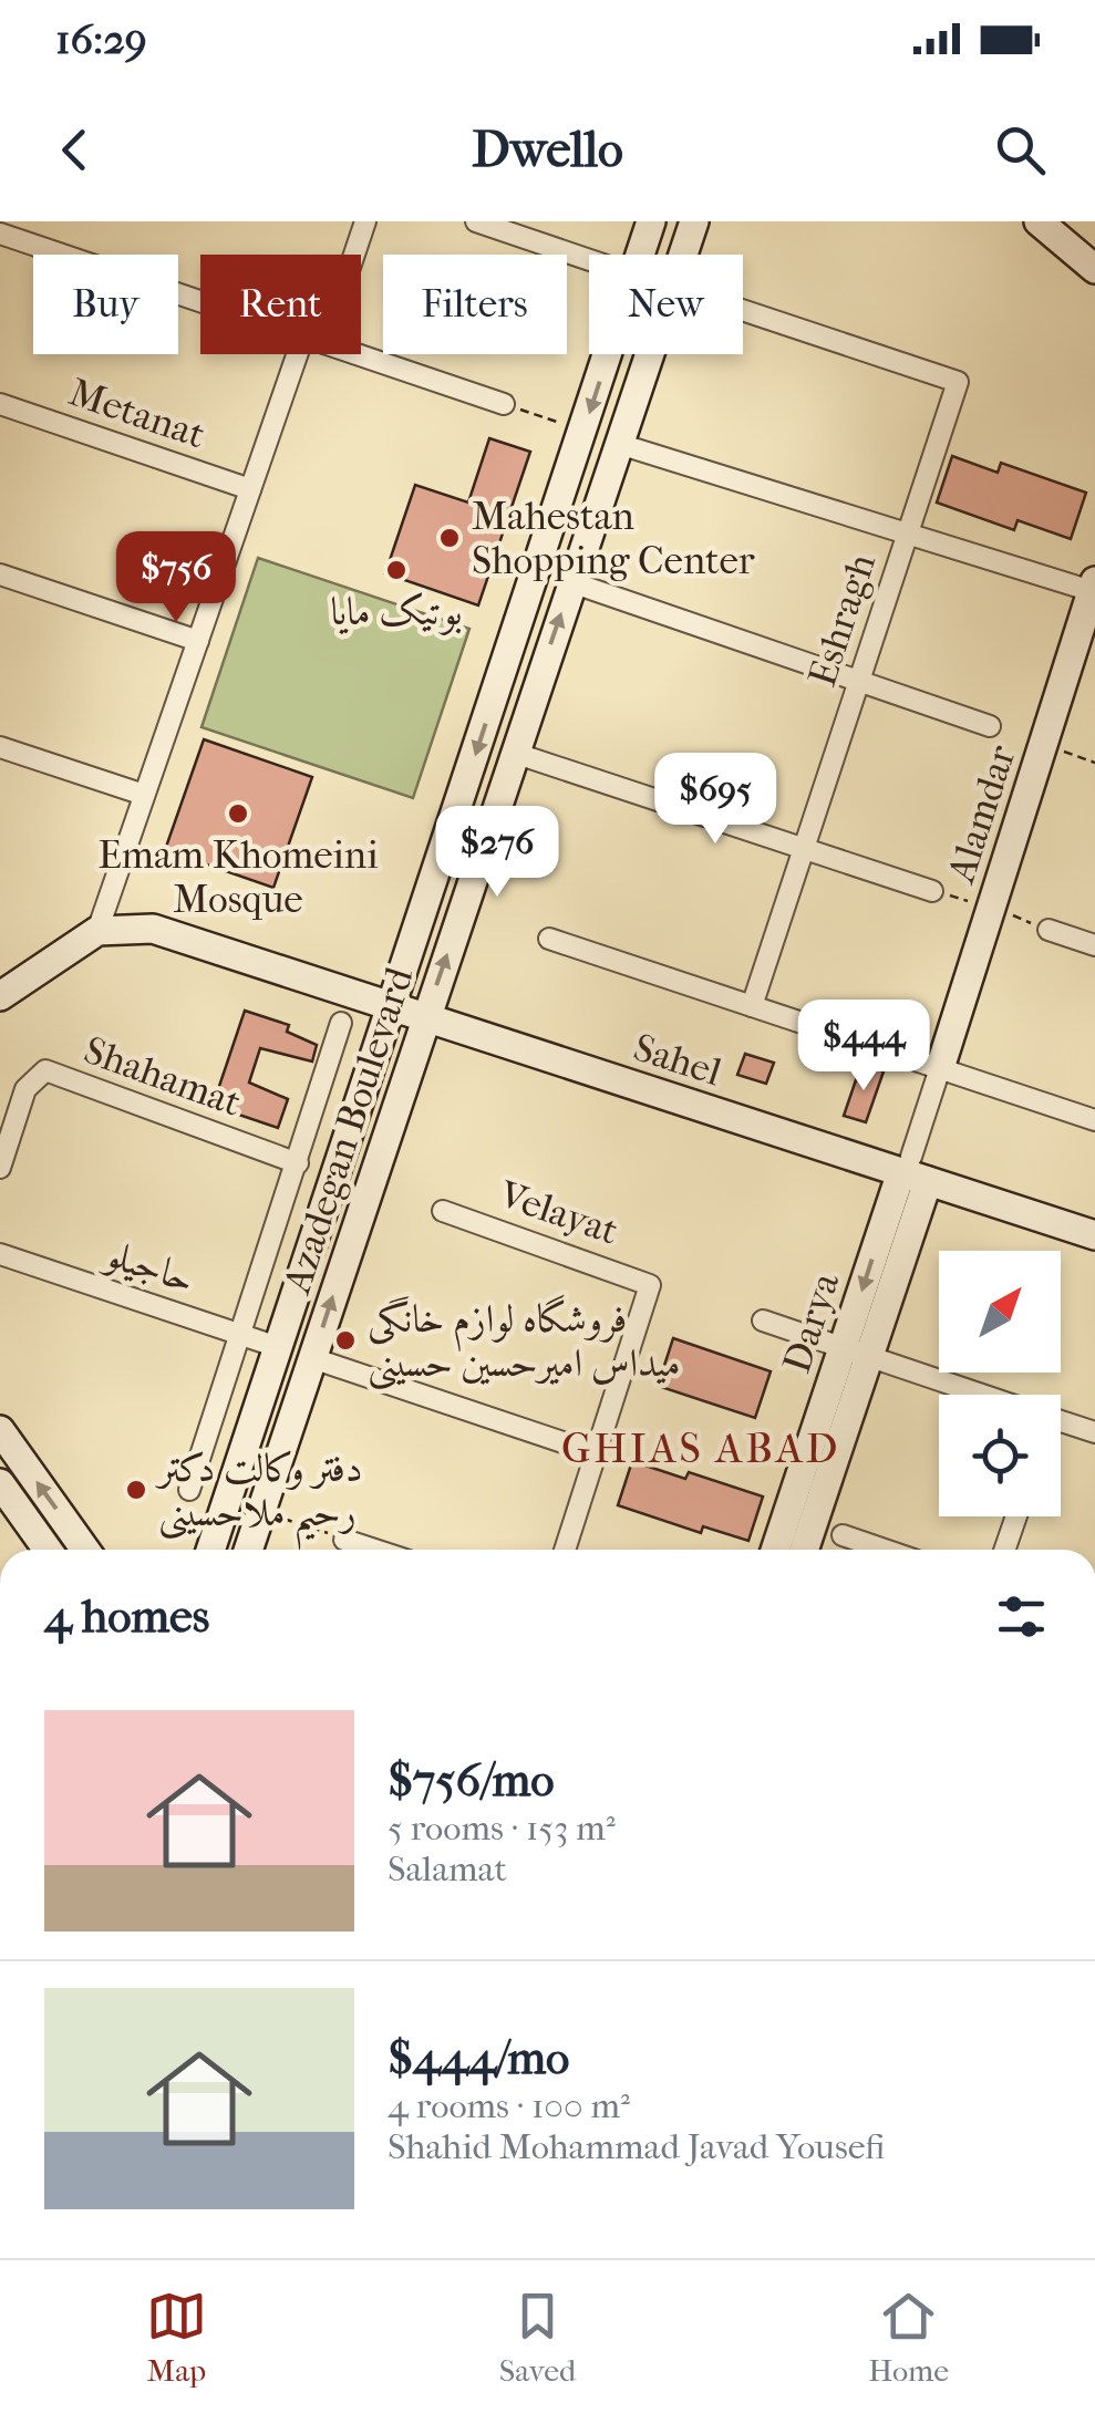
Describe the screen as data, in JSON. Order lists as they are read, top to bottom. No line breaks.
{"streets":{"main road":["Alamdar","Sahel","Azadegan Boulevard","Darya"],"street":["Metanat","Eshragh","Shahamat","Velayat","حاجیلو"]},"crossings":[["Sahel","Azadegan Boulevard"],["Sahel","Darya"],["Azadegan Boulevard","حاجیلو"]],"districts":["GHIAS ABAD"],"places":["Mahestan Shopping Center","بوتیک مایا","Emam Khomeini Mosque","فروشگاه لوازم خانگی میداس امیرحسین حسینی","دفتر وکالت دکتر رحیم ملاحسینی"],"north":"top right","page":{"status":"16:29","header":"Dwello","chip":["Buy","Rent","Filters","New"],"price":["$756","$695","$276","$444"],"heading":"4 homes","list":[{"name":"$756/mo","note":"5 rooms · 153 m² · Salamat"},{"name":"$444/mo","note":"4 rooms · 100 m² · Shahid Mohammad Javad Yousefi"}],"tabs":["Map","Saved","Home"]}}
